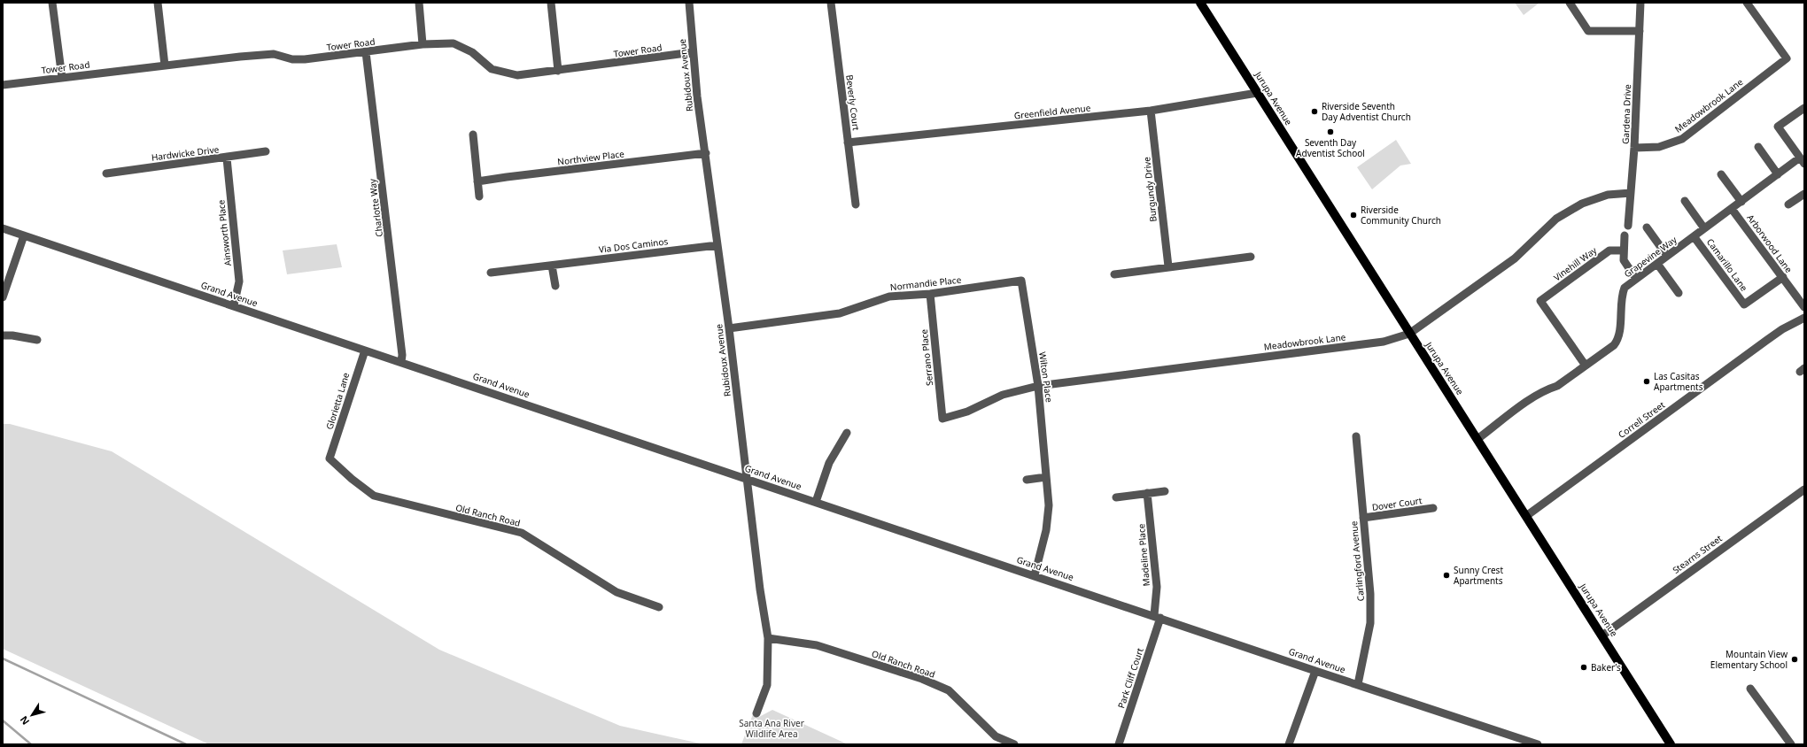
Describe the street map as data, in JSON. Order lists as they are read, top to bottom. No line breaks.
{"streets":{"main road":["Jurupa Avenue"],"street":["Tower Road","Rubidoux Avenue","Beverly Court","Meadowbrook Lane","Greenfield Avenue","Gardena Drive","Hardwicke Drive","Northview Place","Burgundy Drive","Charlotte Way","Ainsworth Place","Arborwood Lane","Via Dos Caminos","Grapevine Way","Vinehill Way","Camarillo Lane","Normandie Place","Grand Avenue","Serrano Place","Wilton Place","Glorietta Lane","Correll Street","Dover Court","Old Ranch Road","Stearns Street","Madeline Place","Carlingford Avenue","Park Cliff Court"]},"crossings":[["Tower Road","Rubidoux Avenue"],["Tower Road","Charlotte Way"],["Rubidoux Avenue","Northview Place"],["Rubidoux Avenue","Via Dos Caminos"],["Rubidoux Avenue","Normandie Place"],["Rubidoux Avenue","Grand Avenue"],["Rubidoux Avenue","Old Ranch Road"],["Jurupa Avenue","Meadowbrook Lane"],["Jurupa Avenue","Greenfield Avenue"],["Jurupa Avenue","Grapevine Way"],["Jurupa Avenue","Correll Street"],["Jurupa Avenue","Stearns Street"],["Beverly Court","Greenfield Avenue"],["Meadowbrook Lane","Gardena Drive"],["Meadowbrook Lane","Serrano Place"],["Meadowbrook Lane","Wilton Place"],["Greenfield Avenue","Burgundy Drive"],["Hardwicke Drive","Ainsworth Place"],["Charlotte Way","Grand Avenue"],["Ainsworth Place","Grand Avenue"],["Arborwood Lane","Grapevine Way"],["Arborwood Lane","Camarillo Lane"],["Grapevine Way","Vinehill Way"],["Grapevine Way","Camarillo Lane"],["Normandie Place","Serrano Place"],["Normandie Place","Wilton Place"],["Grand Avenue","Wilton Place"],["Grand Avenue","Glorietta Lane"],["Grand Avenue","Madeline Place"],["Grand Avenue","Carlingford Avenue"],["Grand Avenue","Park Cliff Court"],["Glorietta Lane","Old Ranch Road"],["Dover Court","Carlingford Avenue"],["Madeline Place","Park Cliff Court"]],"parks":["Santa Ana River Wildlife Area"],"places":["Riverside Seventh Day Adventist Church","Seventh Day Adventist School","Riverside Community Church","Las Casitas Apartments","Sunny Crest Apartments","Mountain View Elementary School","Baker’s"],"north":"bottom left"}
